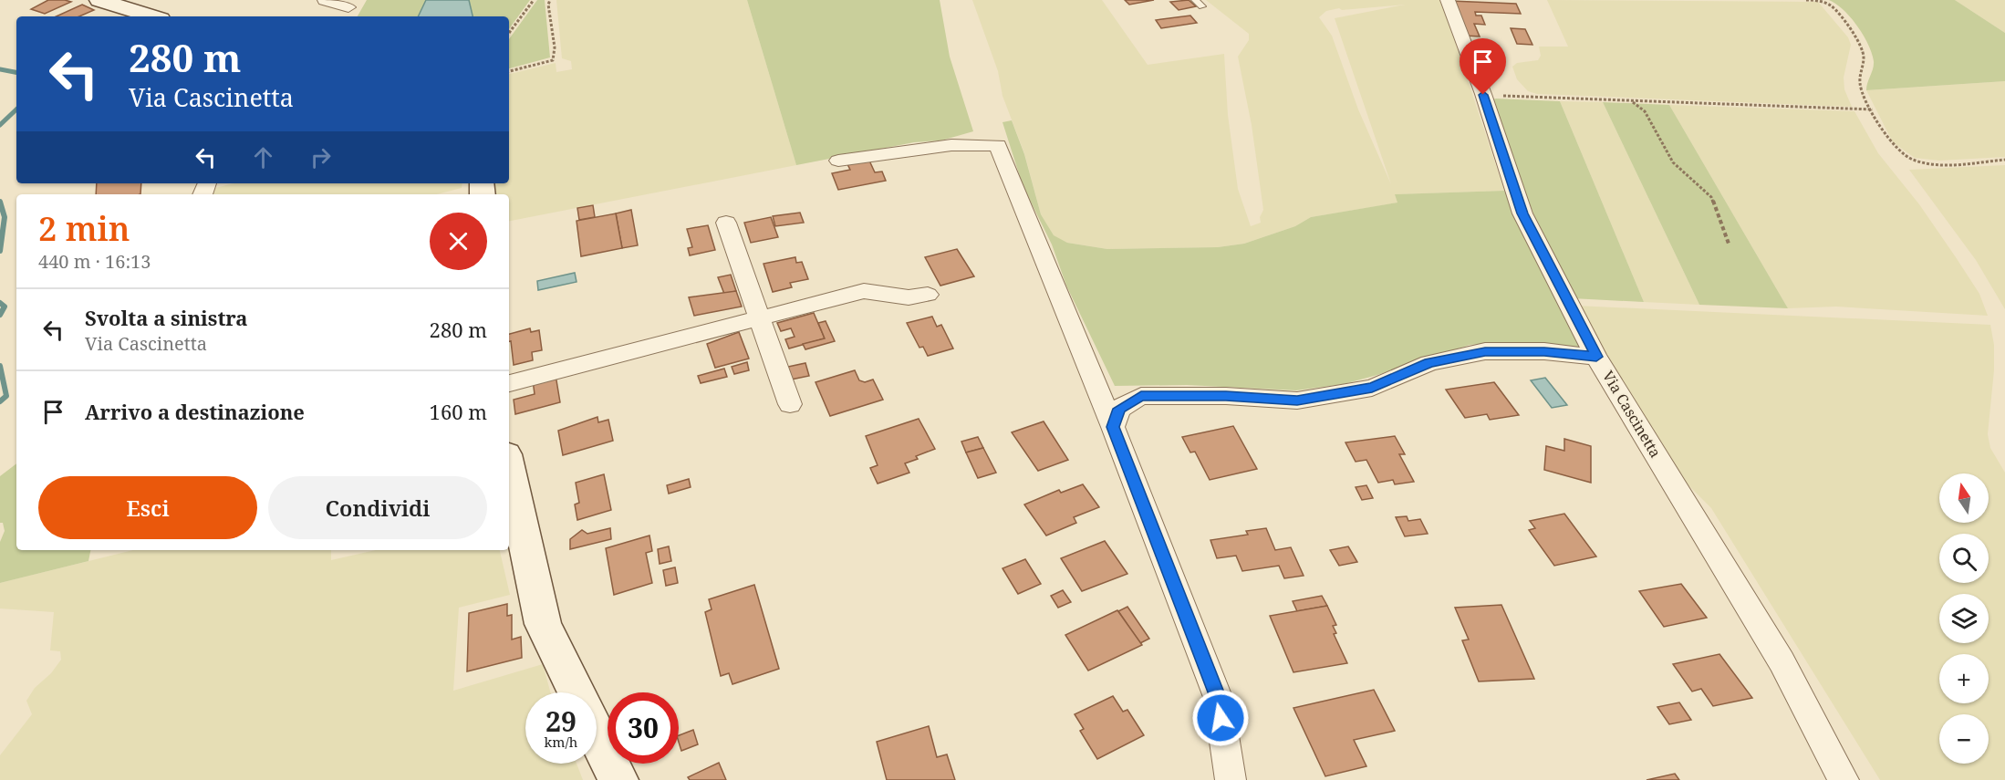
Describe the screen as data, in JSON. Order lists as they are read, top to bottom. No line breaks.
{"streets":{"street":["Via Cascinetta"]},"north":"top","page":{"turn":["280 m","Via Cascinetta"],"heading":["2 min","440 m · 16:13"],"list":[{"name":"Svolta a sinistra","note":"Via Cascinetta","value":"280 m"},{"name":"Arrivo a destinazione","value":"160 m"}],"buttons":["Esci","Condividi"],"map_buttons":["+","−"],"speed":"29 km/h","limit":"30"}}
